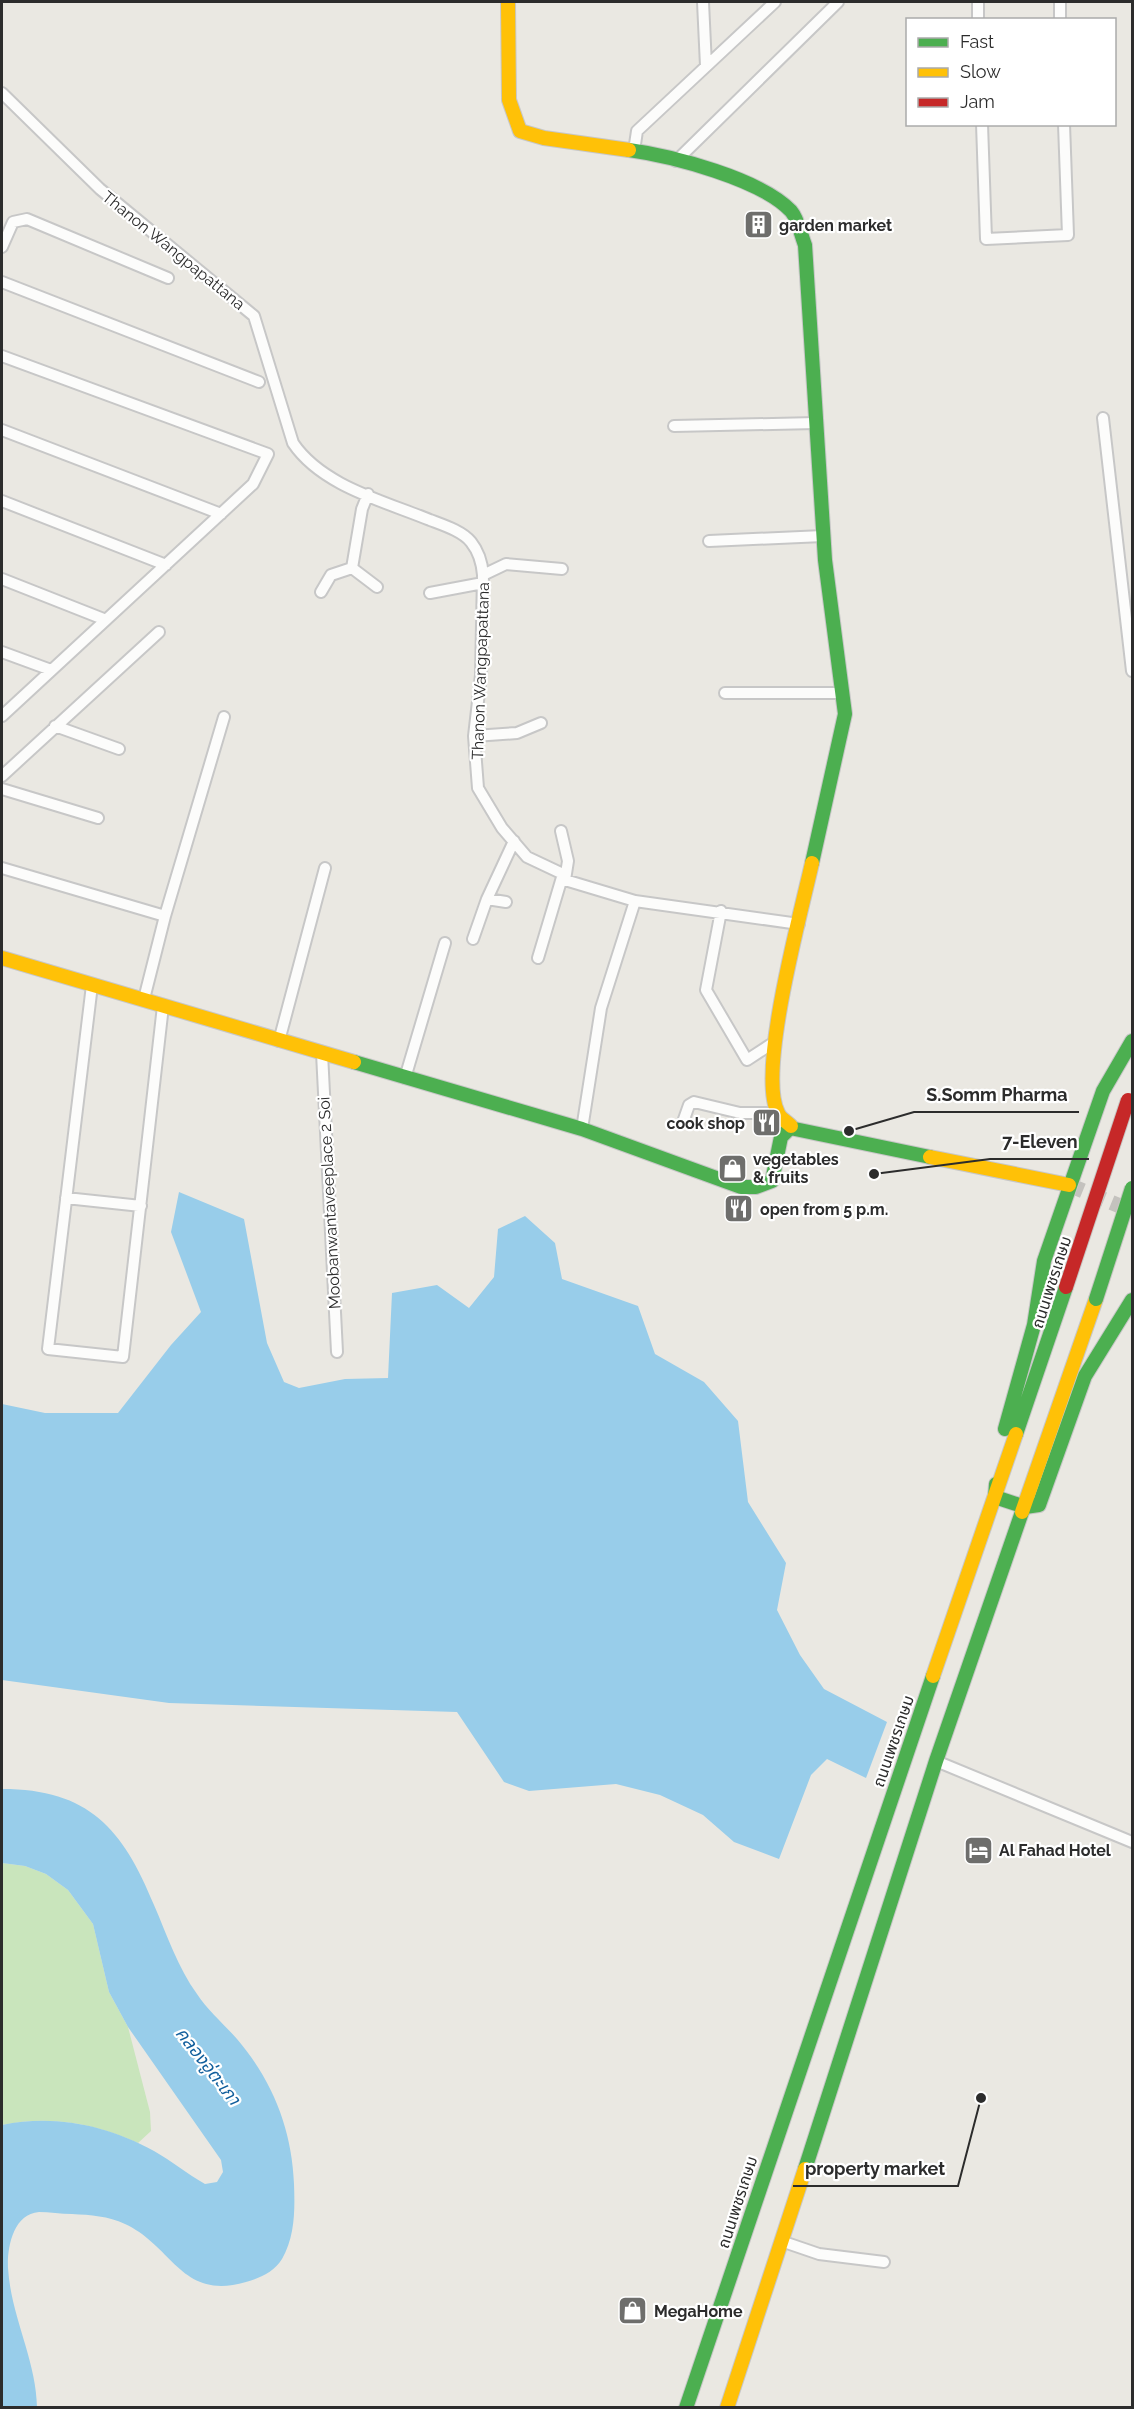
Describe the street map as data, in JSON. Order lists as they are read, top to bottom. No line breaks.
{"streets":{"main road":["ถนนเพชรเกษม"],"street":["Thanon Wangpapattana","Moobanwantaveeplace 2 Soi"]},"water":["คลองอู่ตะเภา"],"places":{"building":["garden market"],"restaurant":["cook shop","open from 5 p.m."],"other":["S.Somm Pharma","7-Eleven","property market"],"shop":["vegetables & fruits","MegaHome"],"hotel":["Al Fahad Hotel"]},"legend":["Fast","Slow","Jam"]}
